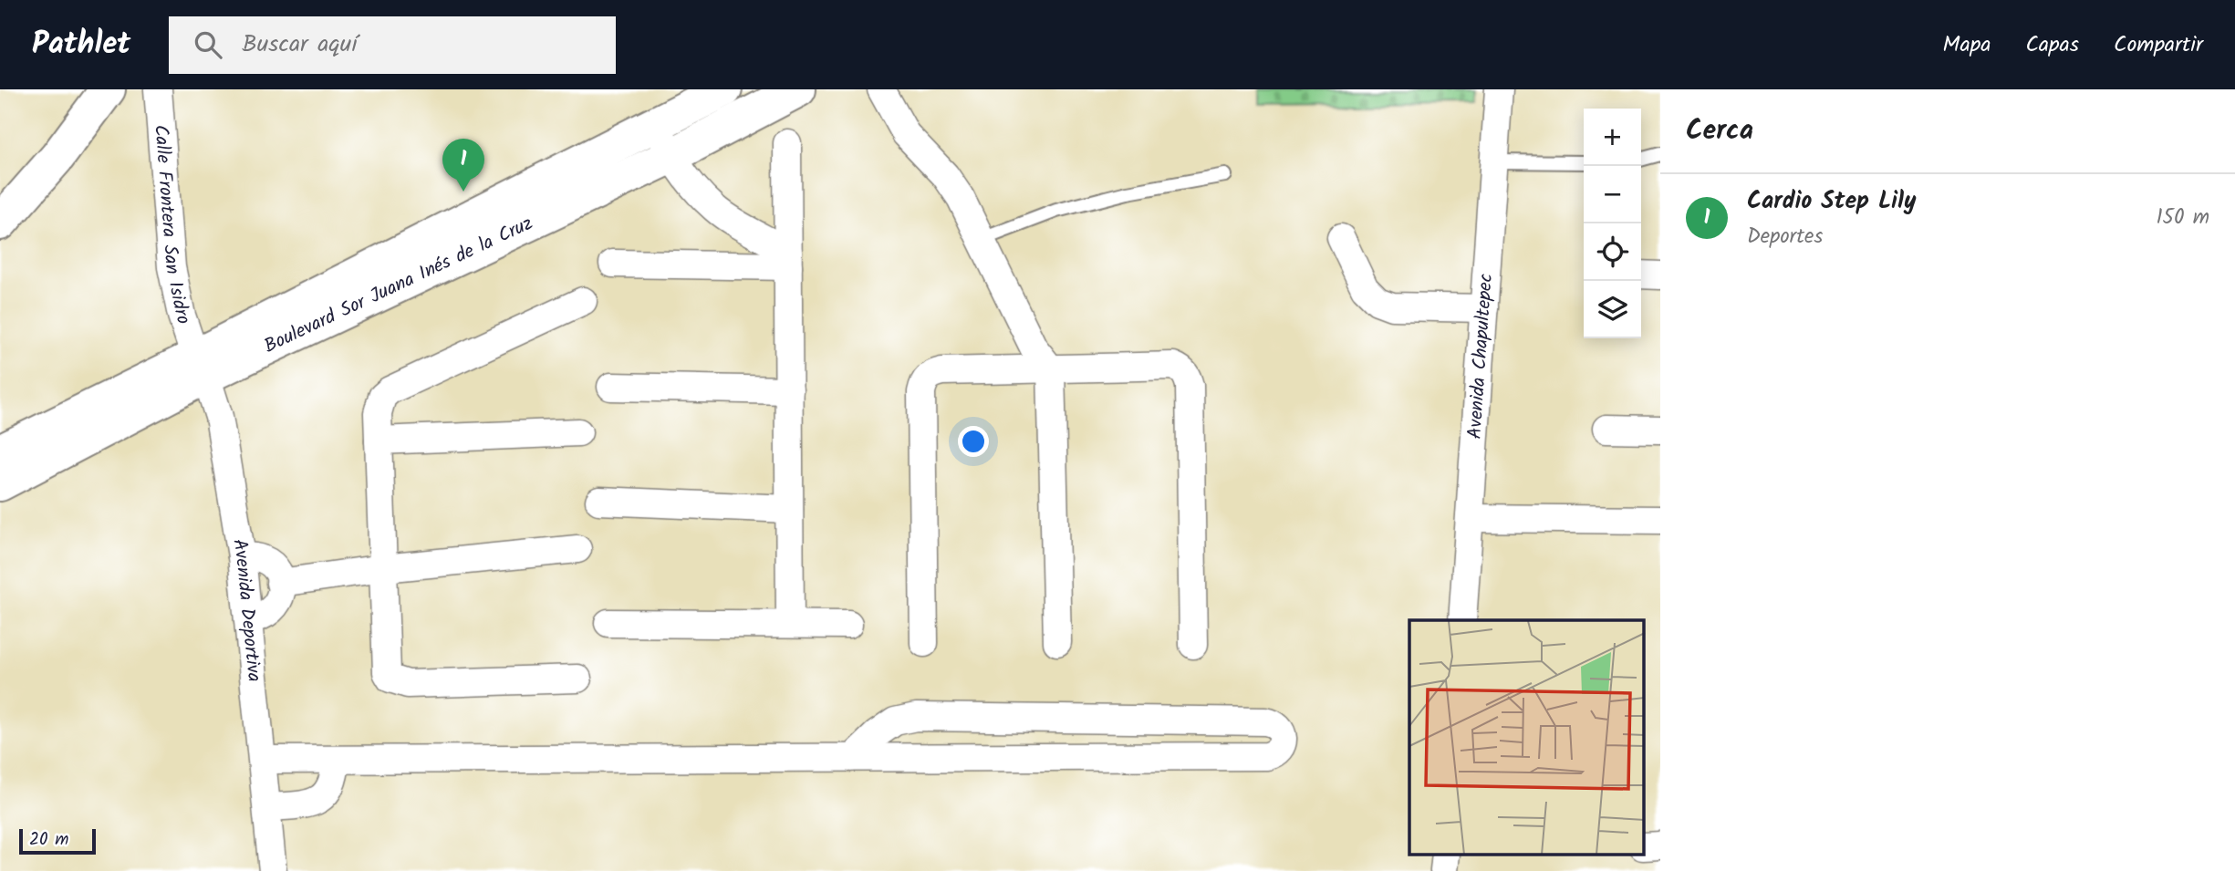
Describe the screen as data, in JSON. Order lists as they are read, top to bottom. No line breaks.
{"streets":{"main road":["Boulevard Sor Juana Inés de la Cruz"],"street":["Calle Frontera San Isidro","Avenida Chapultepec","Avenida Deportiva"]},"crossings":[["Calle Frontera San Isidro","Boulevard Sor Juana Inés de la Cruz"],["Calle Frontera San Isidro","Avenida Deportiva"],["Boulevard Sor Juana Inés de la Cruz","Avenida Deportiva"]],"scale_bar":"20 m","page":{"header":"Pathlet","search":"Buscar aquí","nav":["Mapa","Capas","Compartir"],"heading":"Cerca","map_buttons":["+","−"],"pins":"1","list":[{"mark":"1","name":"Cardio Step Lily","note":"Deportes","value":"150 m"}],"scale":"20 m"}}
